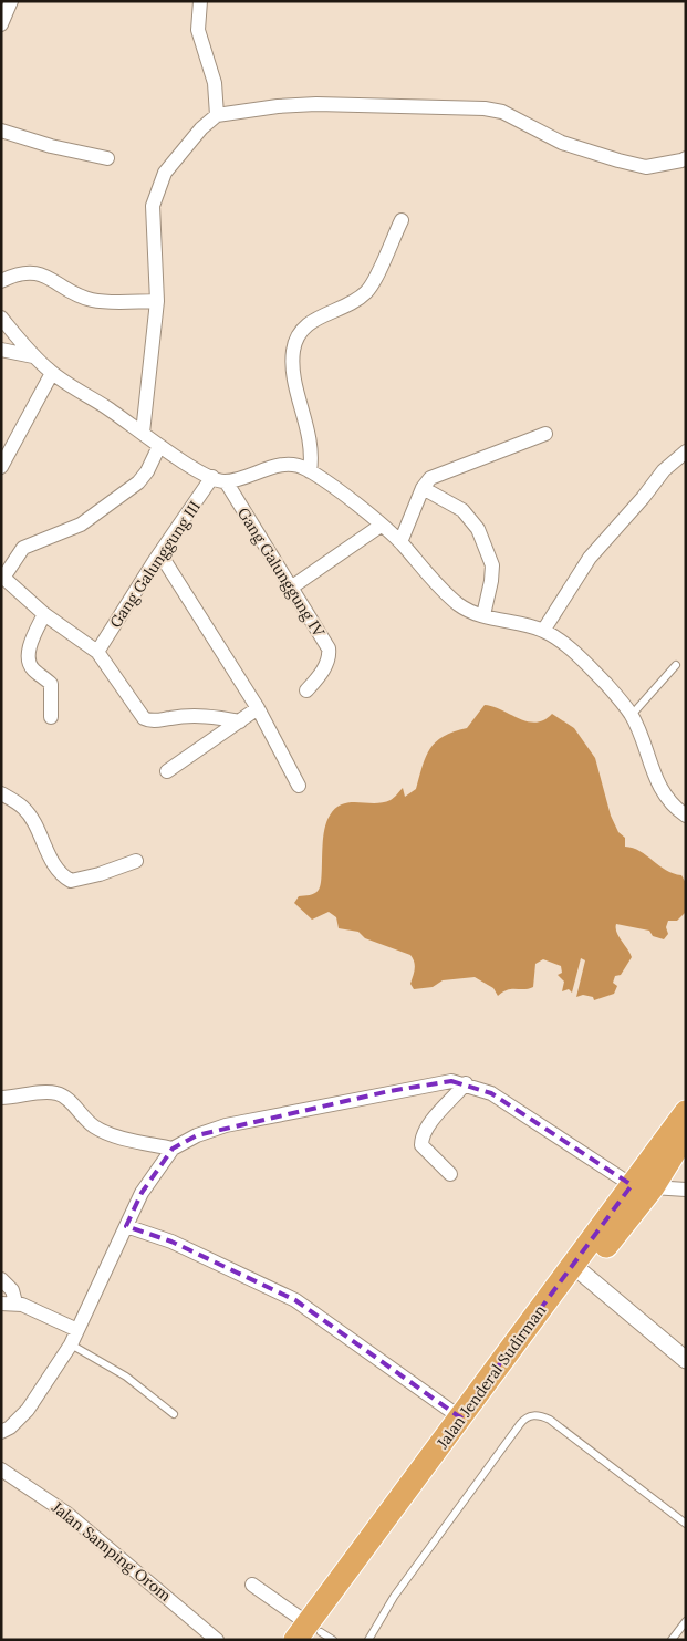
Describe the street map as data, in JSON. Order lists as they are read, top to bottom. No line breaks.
{"streets":{"highway":["Jalan Jenderal Sudirman"],"street":["Gang Galunggung III","Gang Galunggung IV","Jalan Samping Orom"]},"crossings":[["Gang Galunggung III","Gang Galunggung IV"]]}
